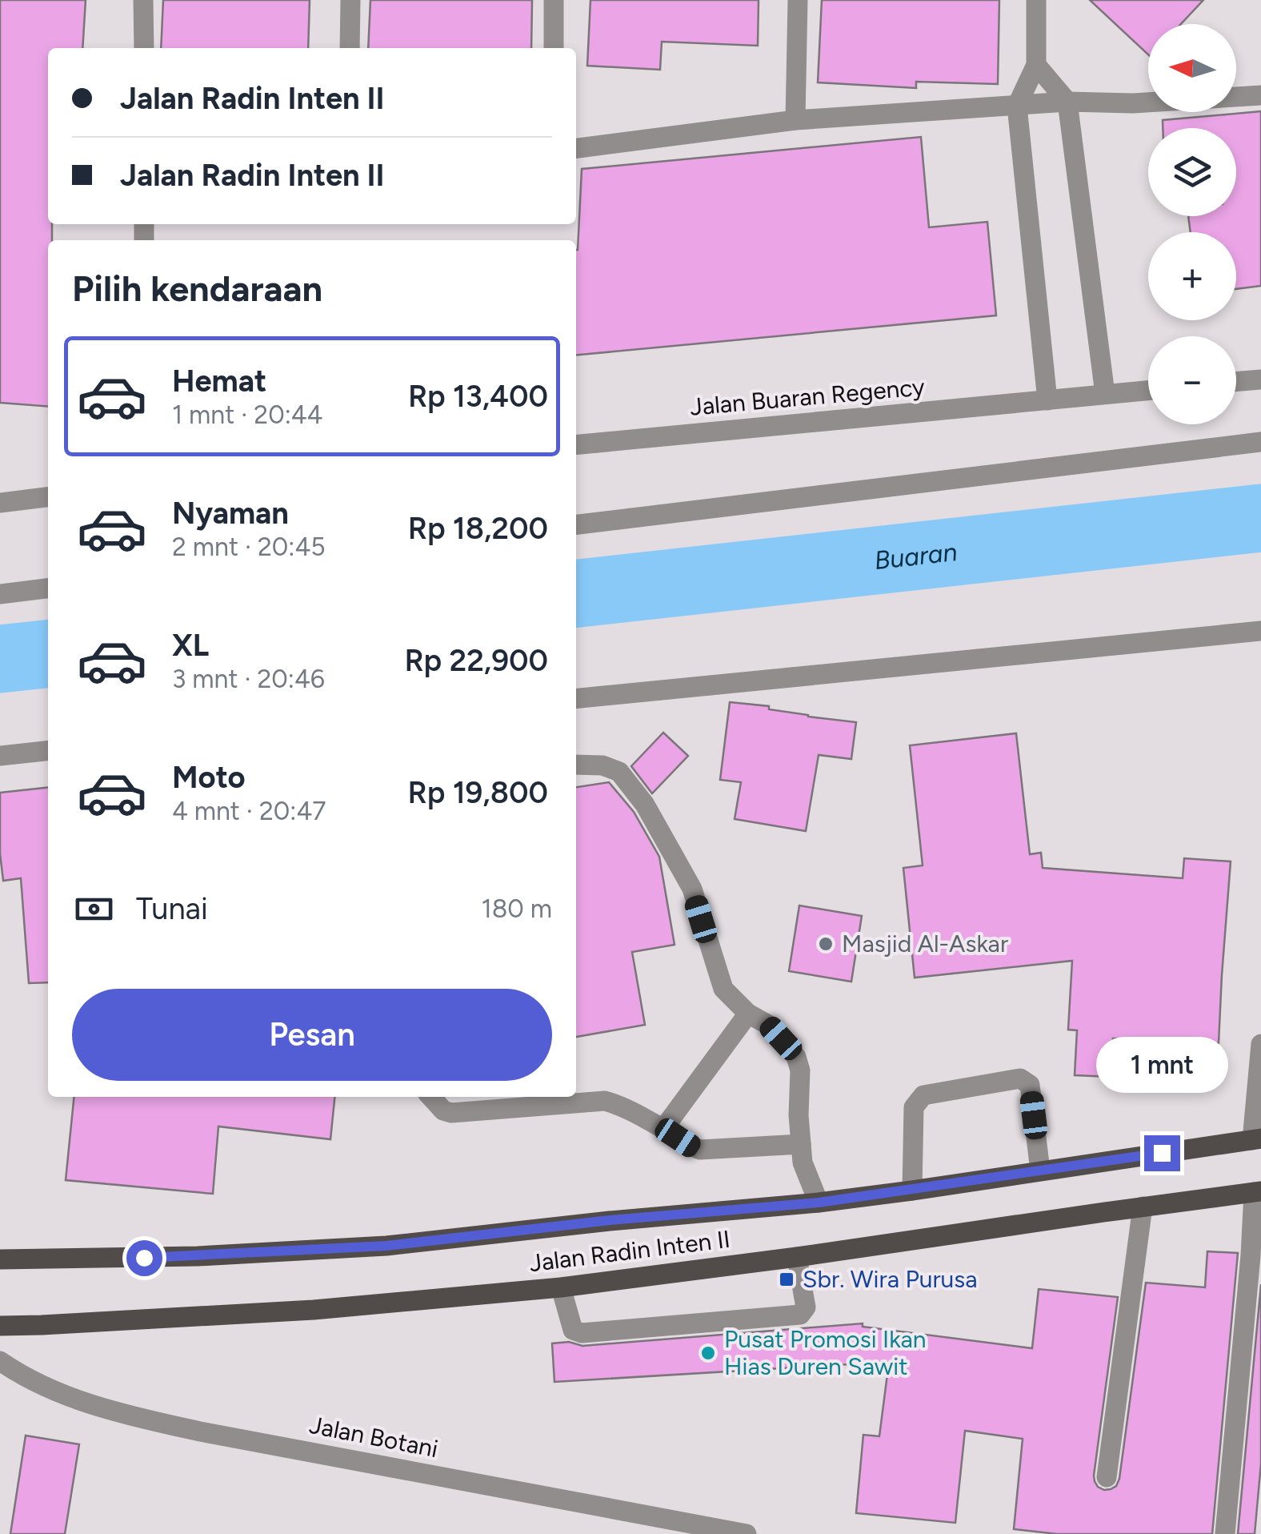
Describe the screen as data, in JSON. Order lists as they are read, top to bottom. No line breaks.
{"streets":{"main road":["Jalan Radin Inten II"],"street":["Jalan Buaran Regency","Jalan Botani"]},"water":["Buaran"],"places":{"other":["Masjid Al-Askar","Pusat Promosi Ikan Hias Duren Sawit"],"transit":["Sbr. Wira Purusa"]},"north":"left","page":{"map_buttons":["+","−"],"banner":["Jalan Radin Inten II","Jalan Radin Inten II"],"heading":"Pilih kendaraan","list":[{"name":"Hemat","note":"1 mnt · 20:44","value":"Rp 13,400"},{"name":"Nyaman","note":"2 mnt · 20:45","value":"Rp 18,200"},{"name":"XL","note":"3 mnt · 20:46","value":"Rp 22,900"},{"name":"Moto","note":"4 mnt · 20:47","value":"Rp 19,800"}],"pay":["Tunai","180 m"],"buttons":"Pesan","bubble":"1 mnt"}}
